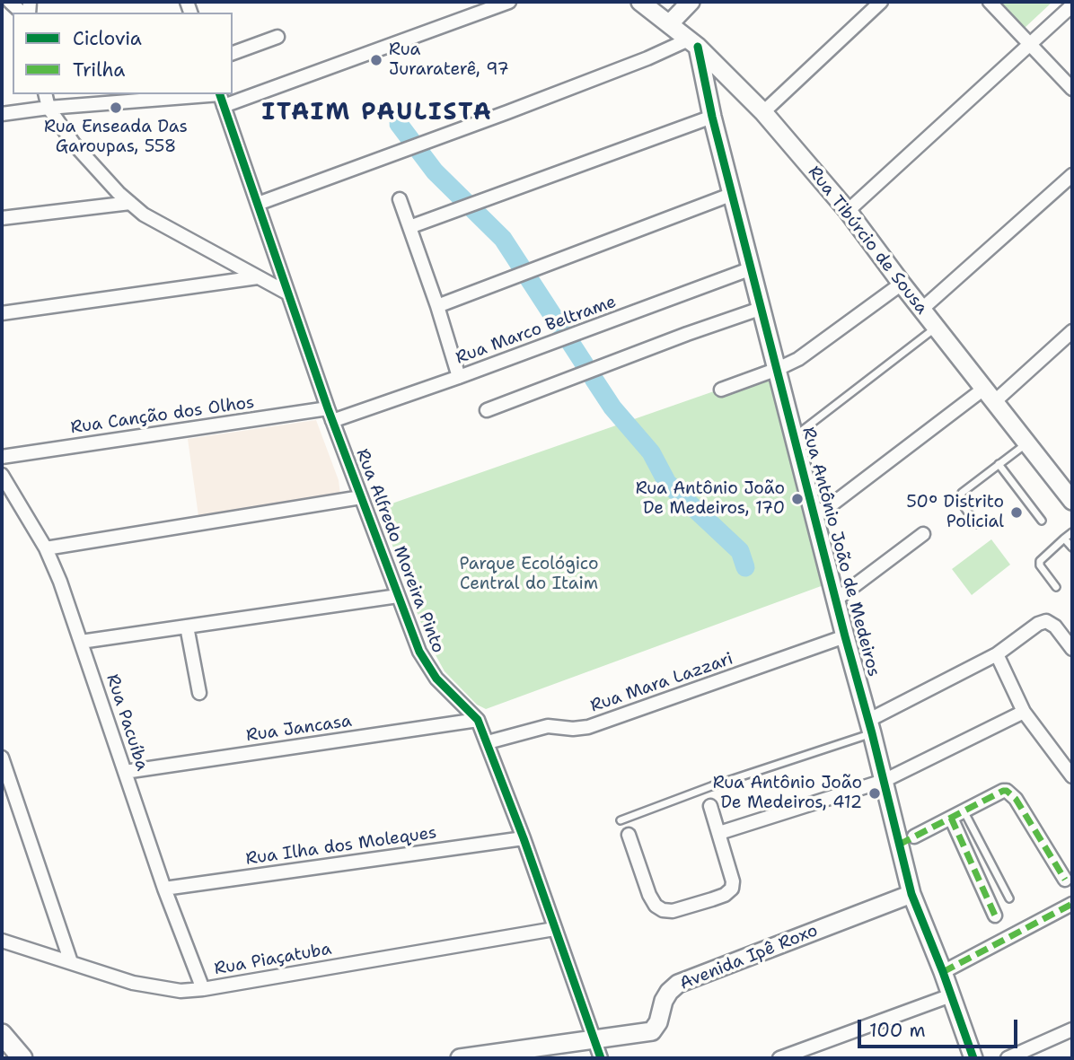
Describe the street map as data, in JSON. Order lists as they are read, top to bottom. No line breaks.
{"streets":{"street":["Rua Tibúrcio de Sousa","Rua Marco Beltrame","Rua Canção dos Olhos","Rua Alfredo Moreira Pinto","Rua Antônio João de Medeiros","Rua Mara Lazzari","Rua Pacuíba","Rua Jancasa","Rua Ilha dos Moleques","Avenida Ipê Roxo","Rua Piaçatuba"]},"crossings":[["Rua Tibúrcio de Sousa","Rua Antônio João de Medeiros"],["Rua Marco Beltrame","Rua Canção dos Olhos"],["Rua Marco Beltrame","Rua Alfredo Moreira Pinto"],["Rua Marco Beltrame","Rua Antônio João de Medeiros"],["Rua Canção dos Olhos","Rua Alfredo Moreira Pinto"],["Rua Alfredo Moreira Pinto","Rua Mara Lazzari"],["Rua Alfredo Moreira Pinto","Rua Jancasa"],["Rua Alfredo Moreira Pinto","Rua Ilha dos Moleques"],["Rua Alfredo Moreira Pinto","Avenida Ipê Roxo"],["Rua Alfredo Moreira Pinto","Rua Piaçatuba"],["Rua Antônio João de Medeiros","Rua Mara Lazzari"],["Rua Antônio João de Medeiros","Avenida Ipê Roxo"],["Rua Pacuíba","Rua Jancasa"],["Rua Pacuíba","Rua Ilha dos Moleques"],["Rua Pacuíba","Rua Piaçatuba"]],"districts":["ITAIM PAULISTA"],"parks":["Parque Ecológico Central do Itaim"],"places":["Rua Juraraterê, 97","Rua Enseada Das Garoupas, 558","Rua Antônio João De Medeiros, 170","50º Distrito Policial","Rua Antônio João De Medeiros, 412"],"legend":["Ciclovia","Trilha"],"scale_bar":"100 m"}
